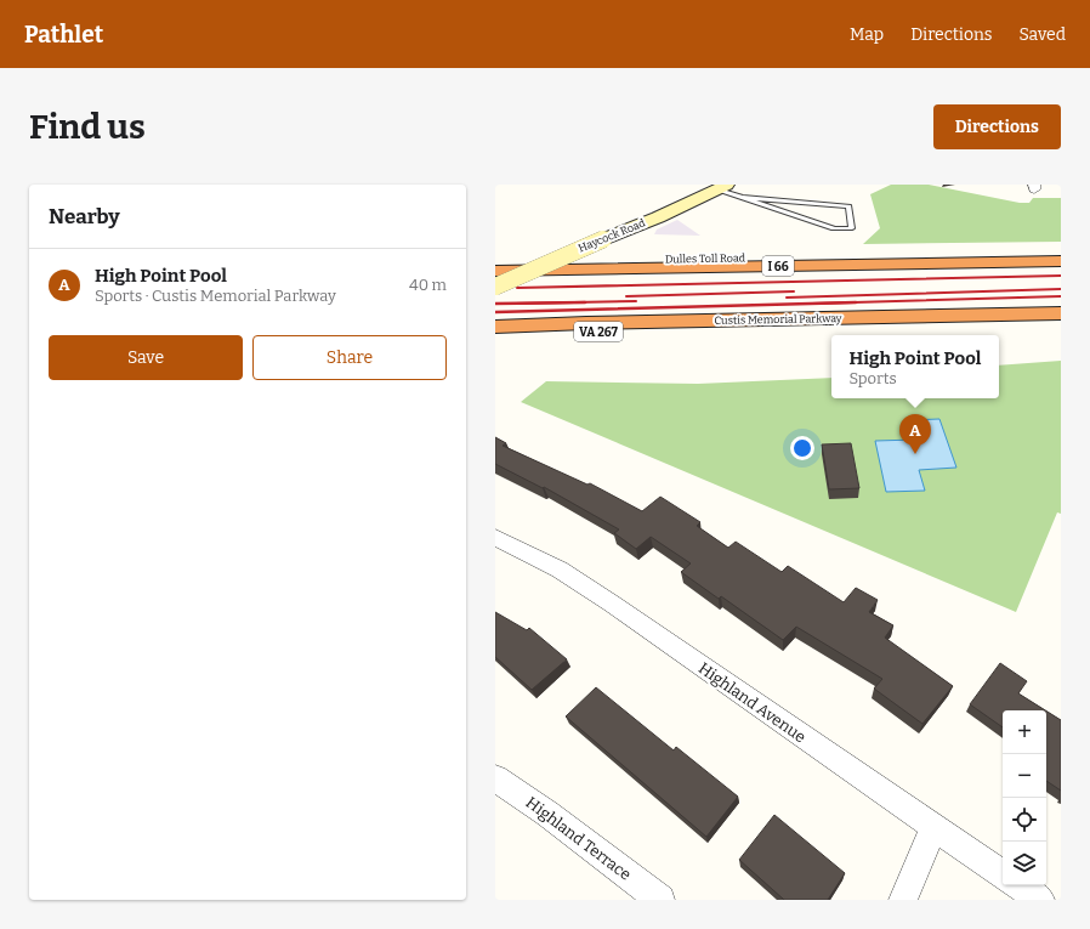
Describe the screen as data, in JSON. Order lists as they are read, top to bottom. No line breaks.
{"streets":{"highway":["Dulles Toll Road","I 66","Custis Memorial Parkway","VA 267"],"main road":["Haycock Road"],"street":["Highland Avenue","Highland Terrace"]},"crossings":[["Custis Memorial Parkway","VA 267"]],"page":{"header":"Pathlet","nav":["Map","Directions","Saved"],"buttons":["Directions",["Save","Share"]],"title":"Find us","heading":"Nearby","list":[{"mark":"A","name":"High Point Pool","note":"Sports · Custis Memorial Parkway","value":"40 m"}],"popup":["High Point Pool","Sports"],"pins":"A","map_buttons":["+","−"]}}
